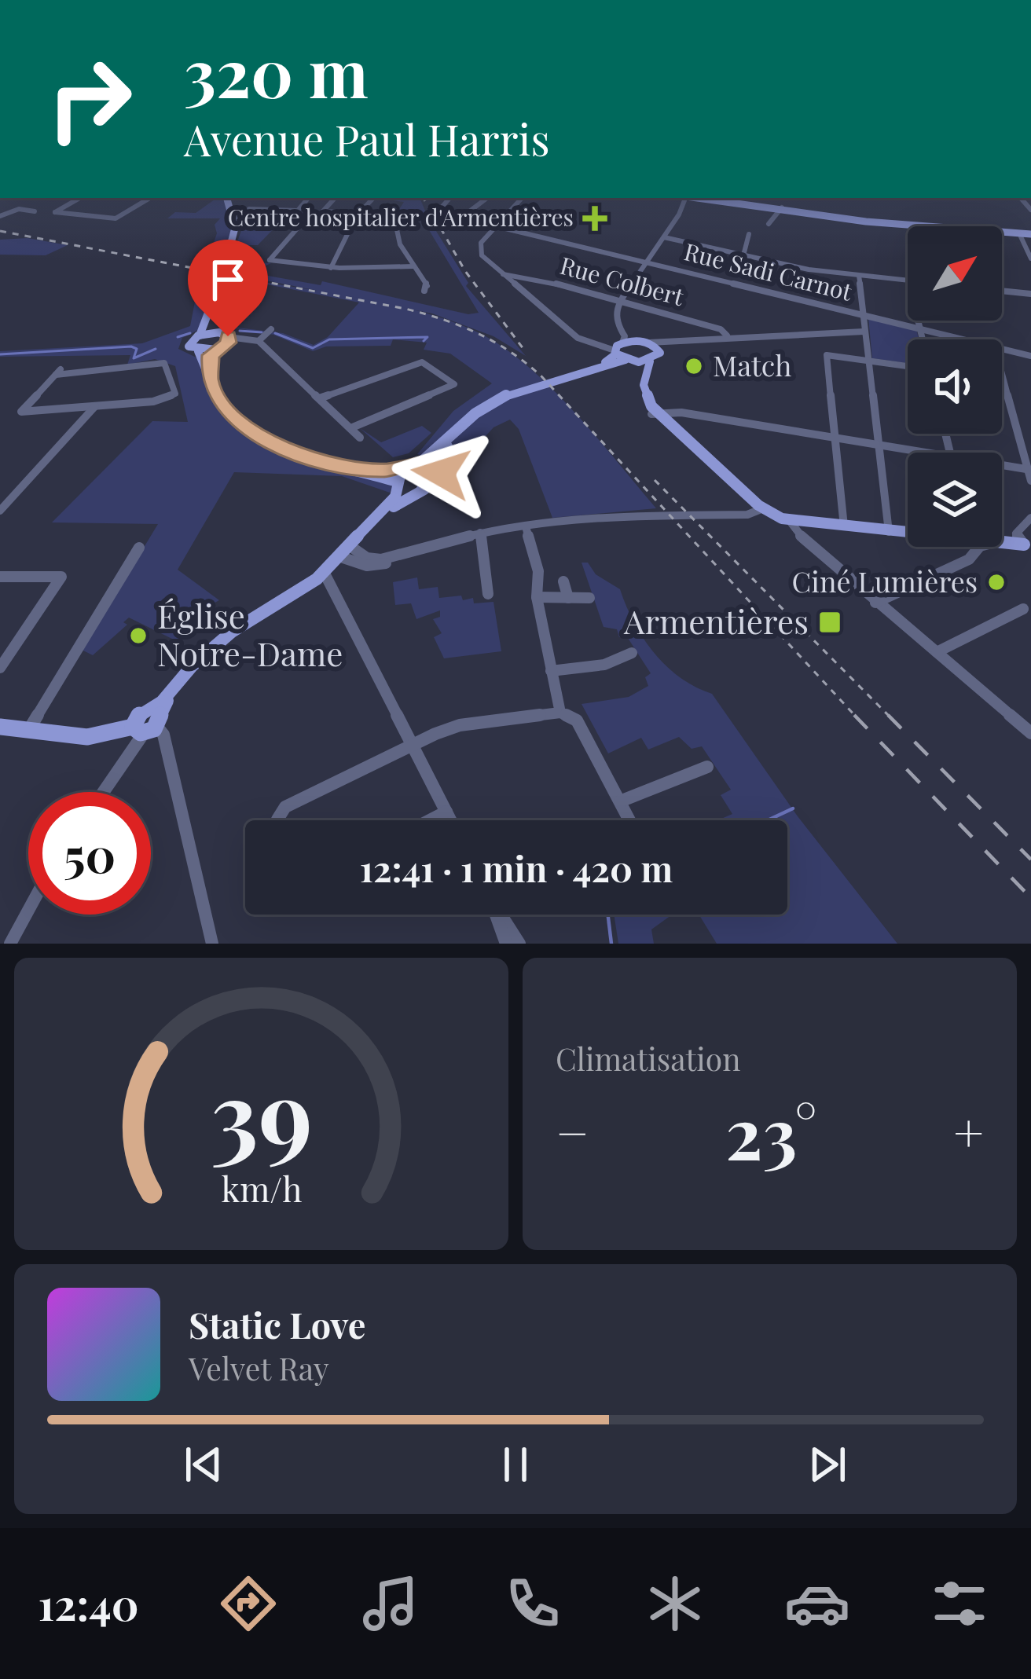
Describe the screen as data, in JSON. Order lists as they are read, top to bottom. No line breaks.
{"streets":{"street":["Rue Sadi Carnot","Rue Colbert"]},"places":{"health":["Centre hospitalier d'Armentières"],"other":["Match","Ciné Lumières","Église Notre-Dame"],"transit":["Armentières"]},"north":"top right","page":{"turn":["320 m","Avenue Paul Harris"],"limit":"50","trip":"12:41 · 1 min · 420 m","tile":"Climatisation","heat":["−","23°","+"],"song":["Static Love","Velvet Ray"],"tabs":"12:40","gauge":["39","km/h"]}}
